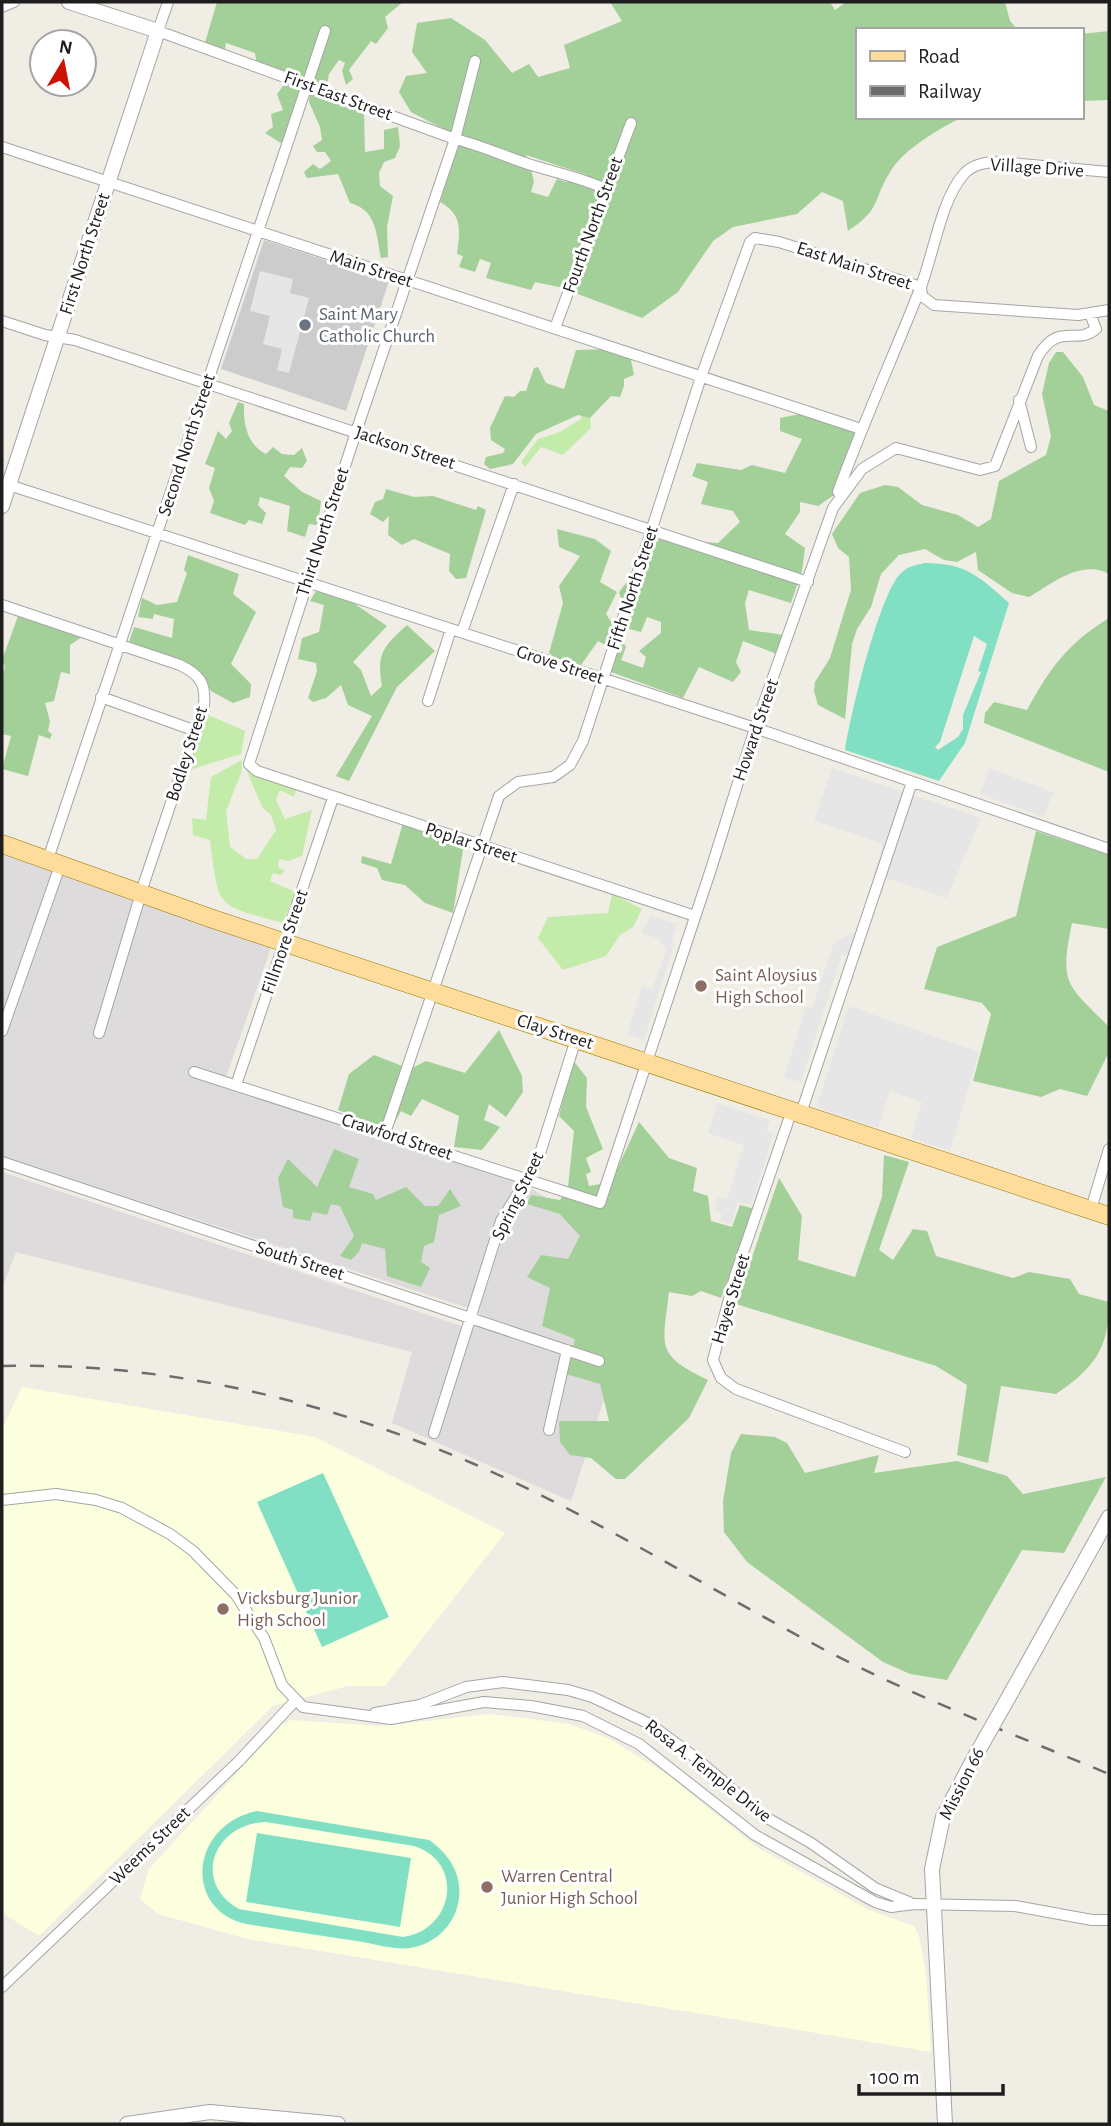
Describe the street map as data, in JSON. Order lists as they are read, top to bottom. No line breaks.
{"streets":{"main road":["Clay Street"],"street":["First East Street","Village Drive","Fourth North Street","First North Street","East Main Street","Main Street","Second North Street","Jackson Street","Third North Street","Fifth North Street","Grove Street","Howard Street","Bodley Street","Poplar Street","Fillmore Street","Crawford Street","Spring Street","South Street","Hayes Street","Rosa A. Temple Drive","Mission 66","Weems Street"]},"crossings":[["First East Street","Fourth North Street"],["First East Street","First North Street"],["First East Street","Second North Street"],["First East Street","Third North Street"],["Village Drive","East Main Street"],["Fourth North Street","Main Street"],["First North Street","Main Street"],["First North Street","Jackson Street"],["First North Street","Grove Street"],["East Main Street","Fifth North Street"],["East Main Street","Howard Street"],["Main Street","Second North Street"],["Main Street","Third North Street"],["Main Street","Fifth North Street"],["Second North Street","Jackson Street"],["Second North Street","Grove Street"],["Second North Street","Bodley Street"],["Second North Street","Clay Street"],["Jackson Street","Third North Street"],["Jackson Street","Fifth North Street"],["Jackson Street","Howard Street"],["Third North Street","Grove Street"],["Third North Street","Poplar Street"],["Fifth North Street","Grove Street"],["Fifth North Street","Poplar Street"],["Fifth North Street","Clay Street"],["Fifth North Street","Crawford Street"],["Grove Street","Howard Street"],["Grove Street","Hayes Street"],["Howard Street","Poplar Street"],["Howard Street","Clay Street"],["Howard Street","Crawford Street"],["Bodley Street","Clay Street"],["Poplar Street","Fillmore Street"],["Fillmore Street","Clay Street"],["Fillmore Street","Crawford Street"],["Clay Street","Spring Street"],["Clay Street","Hayes Street"],["Crawford Street","Spring Street"],["Spring Street","South Street"],["Rosa A. Temple Drive","Mission 66"],["Rosa A. Temple Drive","Weems Street"]],"places":["Saint Mary Catholic Church","Saint Aloysius High School","Vicksburg Junior High School","Warren Central Junior High School"],"legend":["Road","Railway"],"scale_bar":"100 m","north":"top"}
